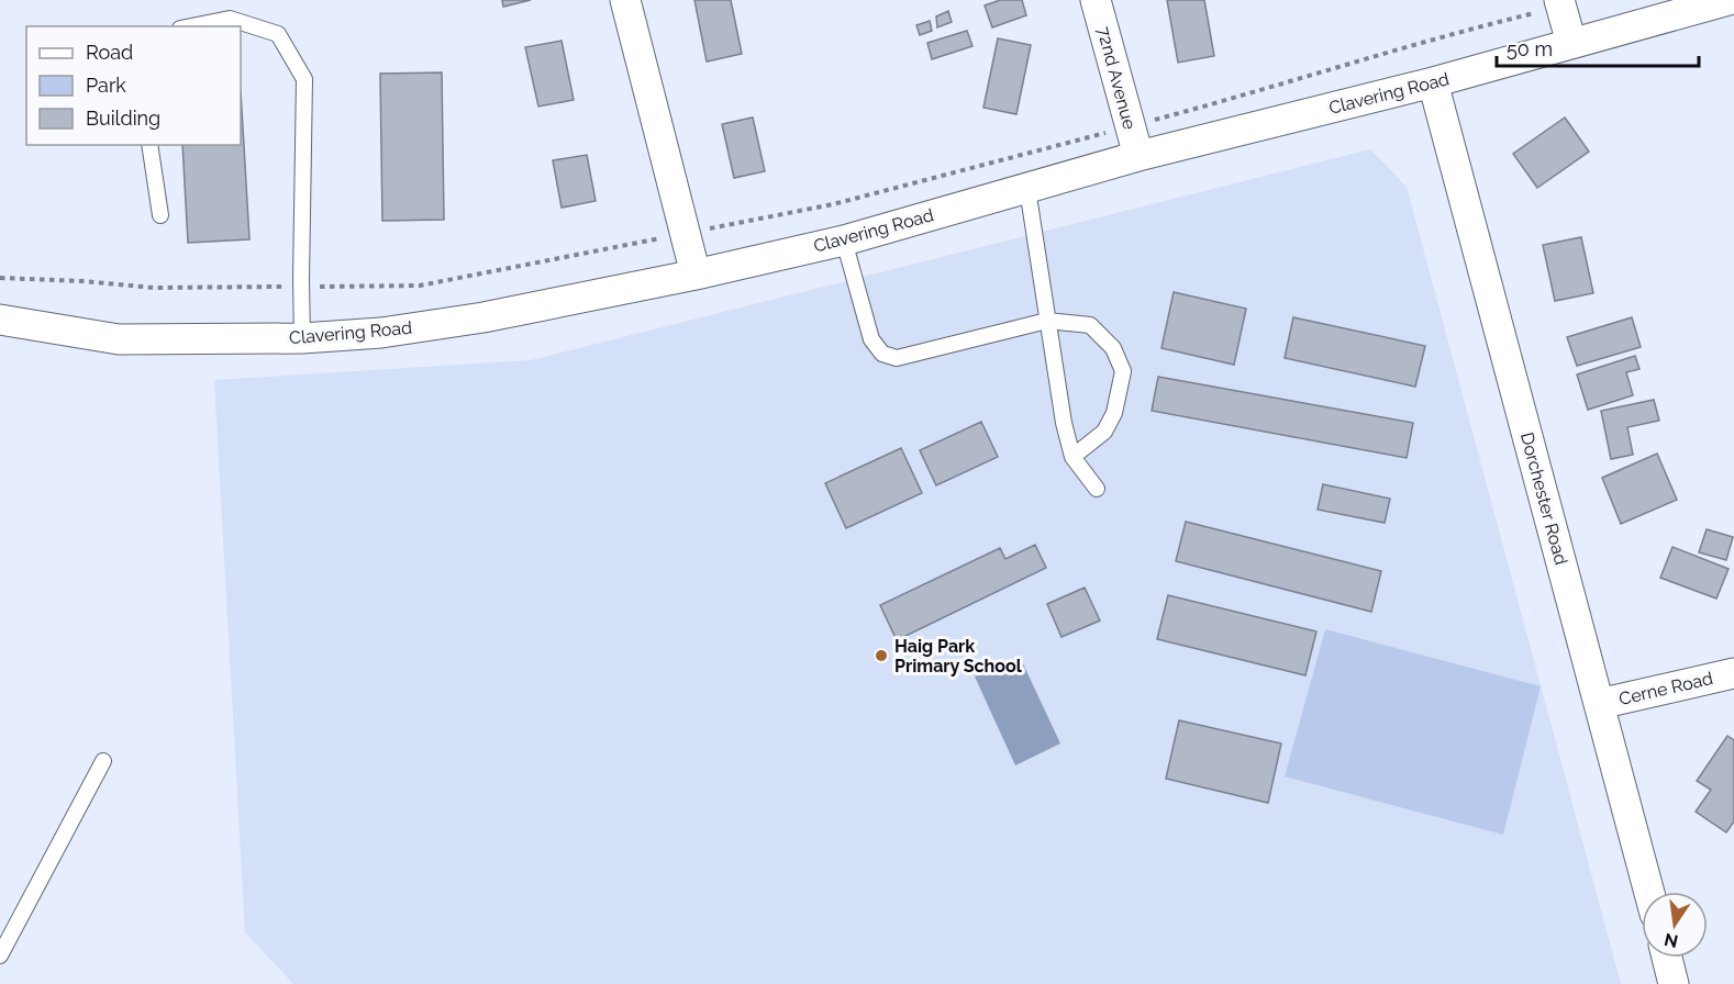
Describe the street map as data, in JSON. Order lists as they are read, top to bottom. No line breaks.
{"streets":{"street":["72nd Avenue","Clavering Road","Dorchester Road","Cerne Road"]},"crossings":[["72nd Avenue","Clavering Road"],["Clavering Road","Dorchester Road"],["Dorchester Road","Cerne Road"]],"places":["Haig Park Primary School"],"legend":["Road","Park","Building"],"scale_bar":"50 m","north":"bottom"}
